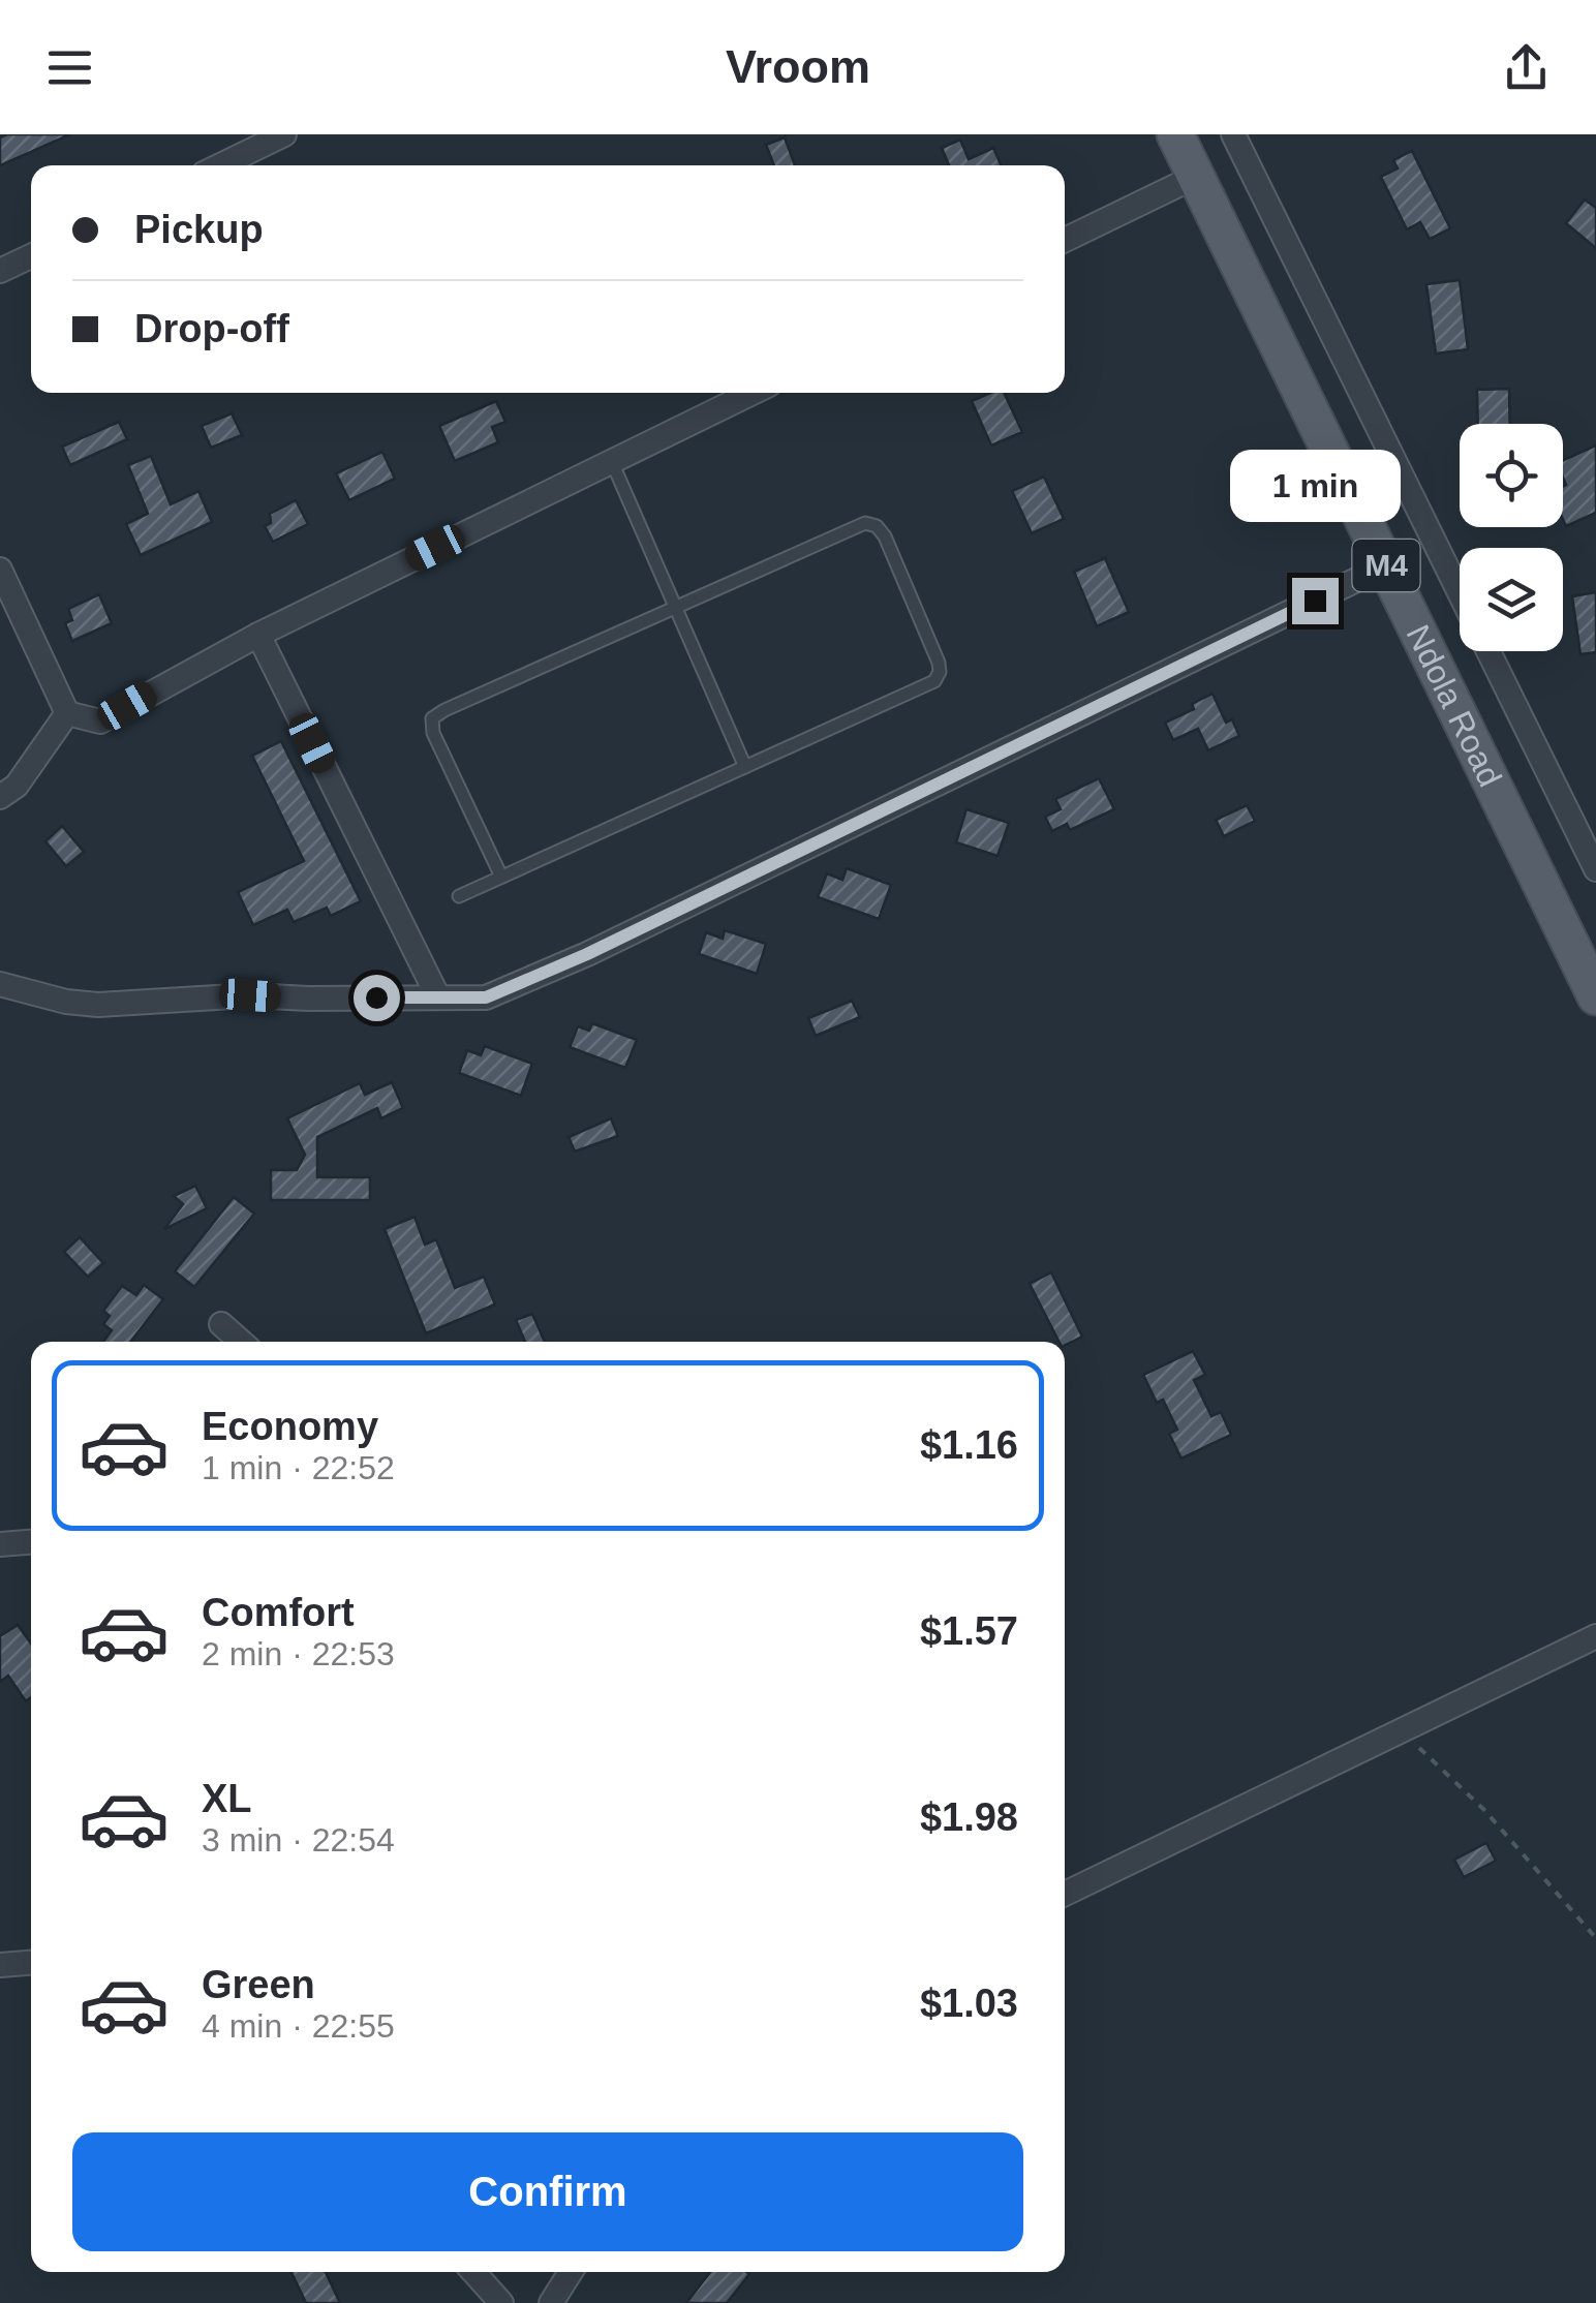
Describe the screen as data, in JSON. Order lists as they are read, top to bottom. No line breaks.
{"streets":{"main road":["M4","Ndola Road"]},"page":{"header":"Vroom","banner":["Pickup","Drop-off"],"bubble":"1 min","list":[{"name":"Economy","note":"1 min · 22:52","value":"$1.16"},{"name":"Comfort","note":"2 min · 22:53","value":"$1.57"},{"name":"XL","note":"3 min · 22:54","value":"$1.98"},{"name":"Green","note":"4 min · 22:55","value":"$1.03"}],"buttons":"Confirm"}}
